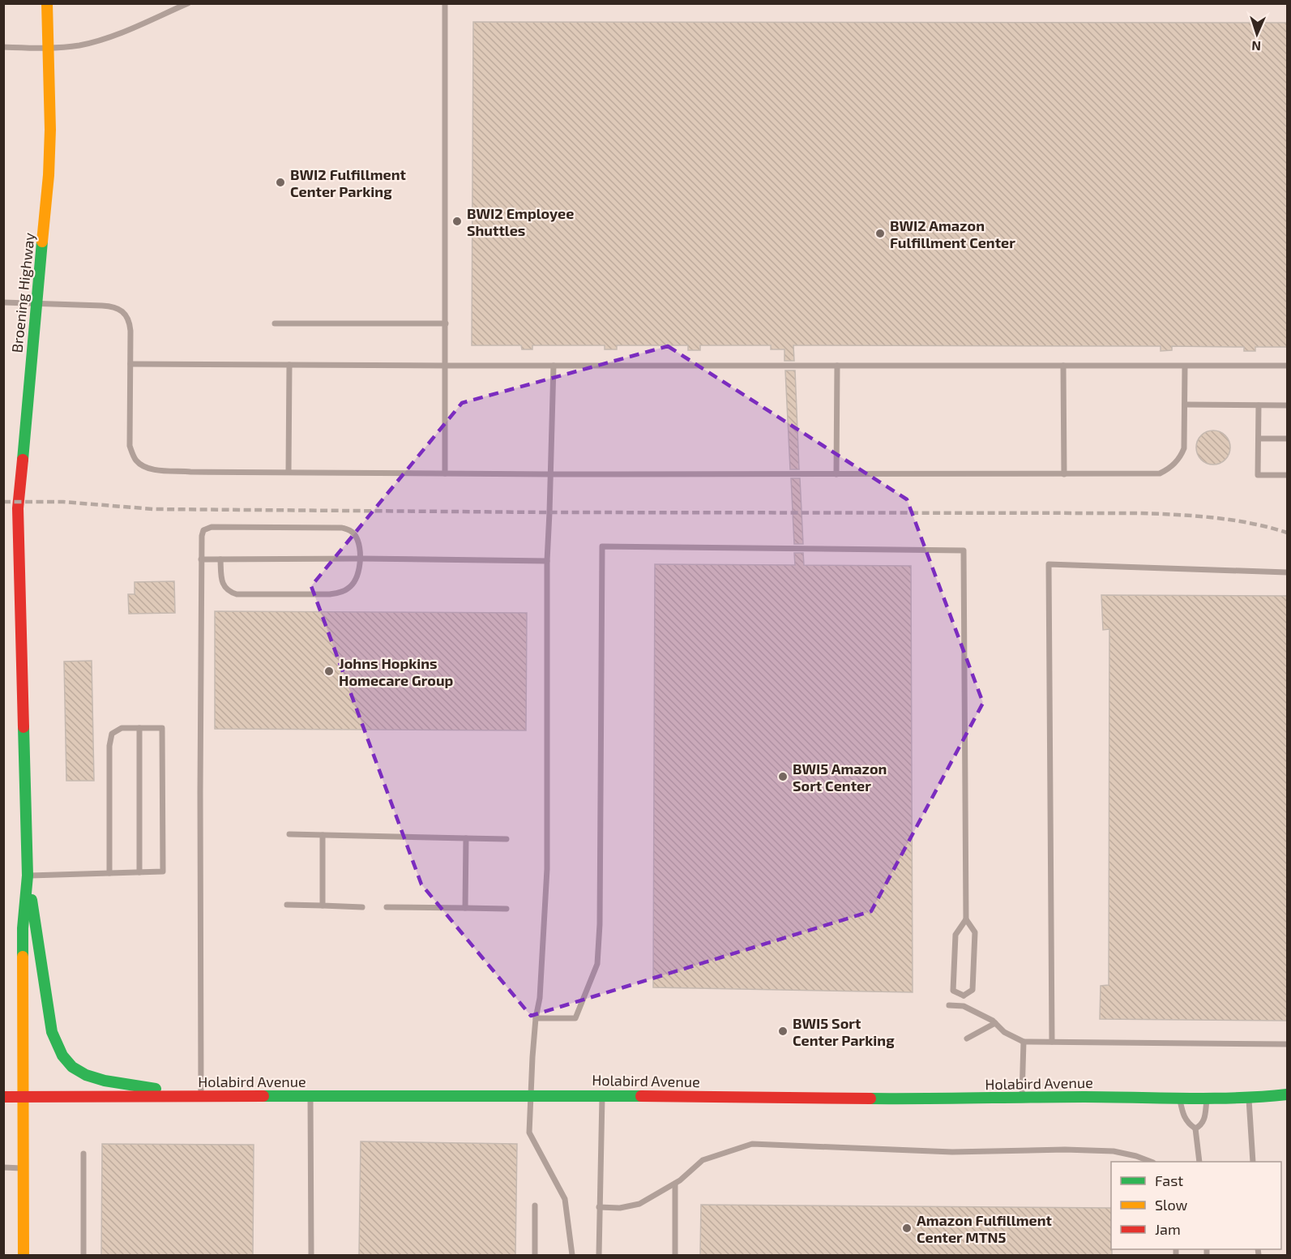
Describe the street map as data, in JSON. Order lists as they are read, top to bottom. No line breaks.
{"streets":{"main road":["Broening Highway","Holabird Avenue"]},"crossings":[["Broening Highway","Holabird Avenue"]],"places":["BWI2 Fulfillment Center Parking","BWI2 Employee Shuttles","BWI2 Amazon Fulfillment Center","Johns Hopkins Homecare Group","BWI5 Amazon Sort Center","BWI5 Sort Center Parking","Amazon Fulfillment Center MTN5"],"legend":["Fast","Slow","Jam"],"north":"bottom"}
